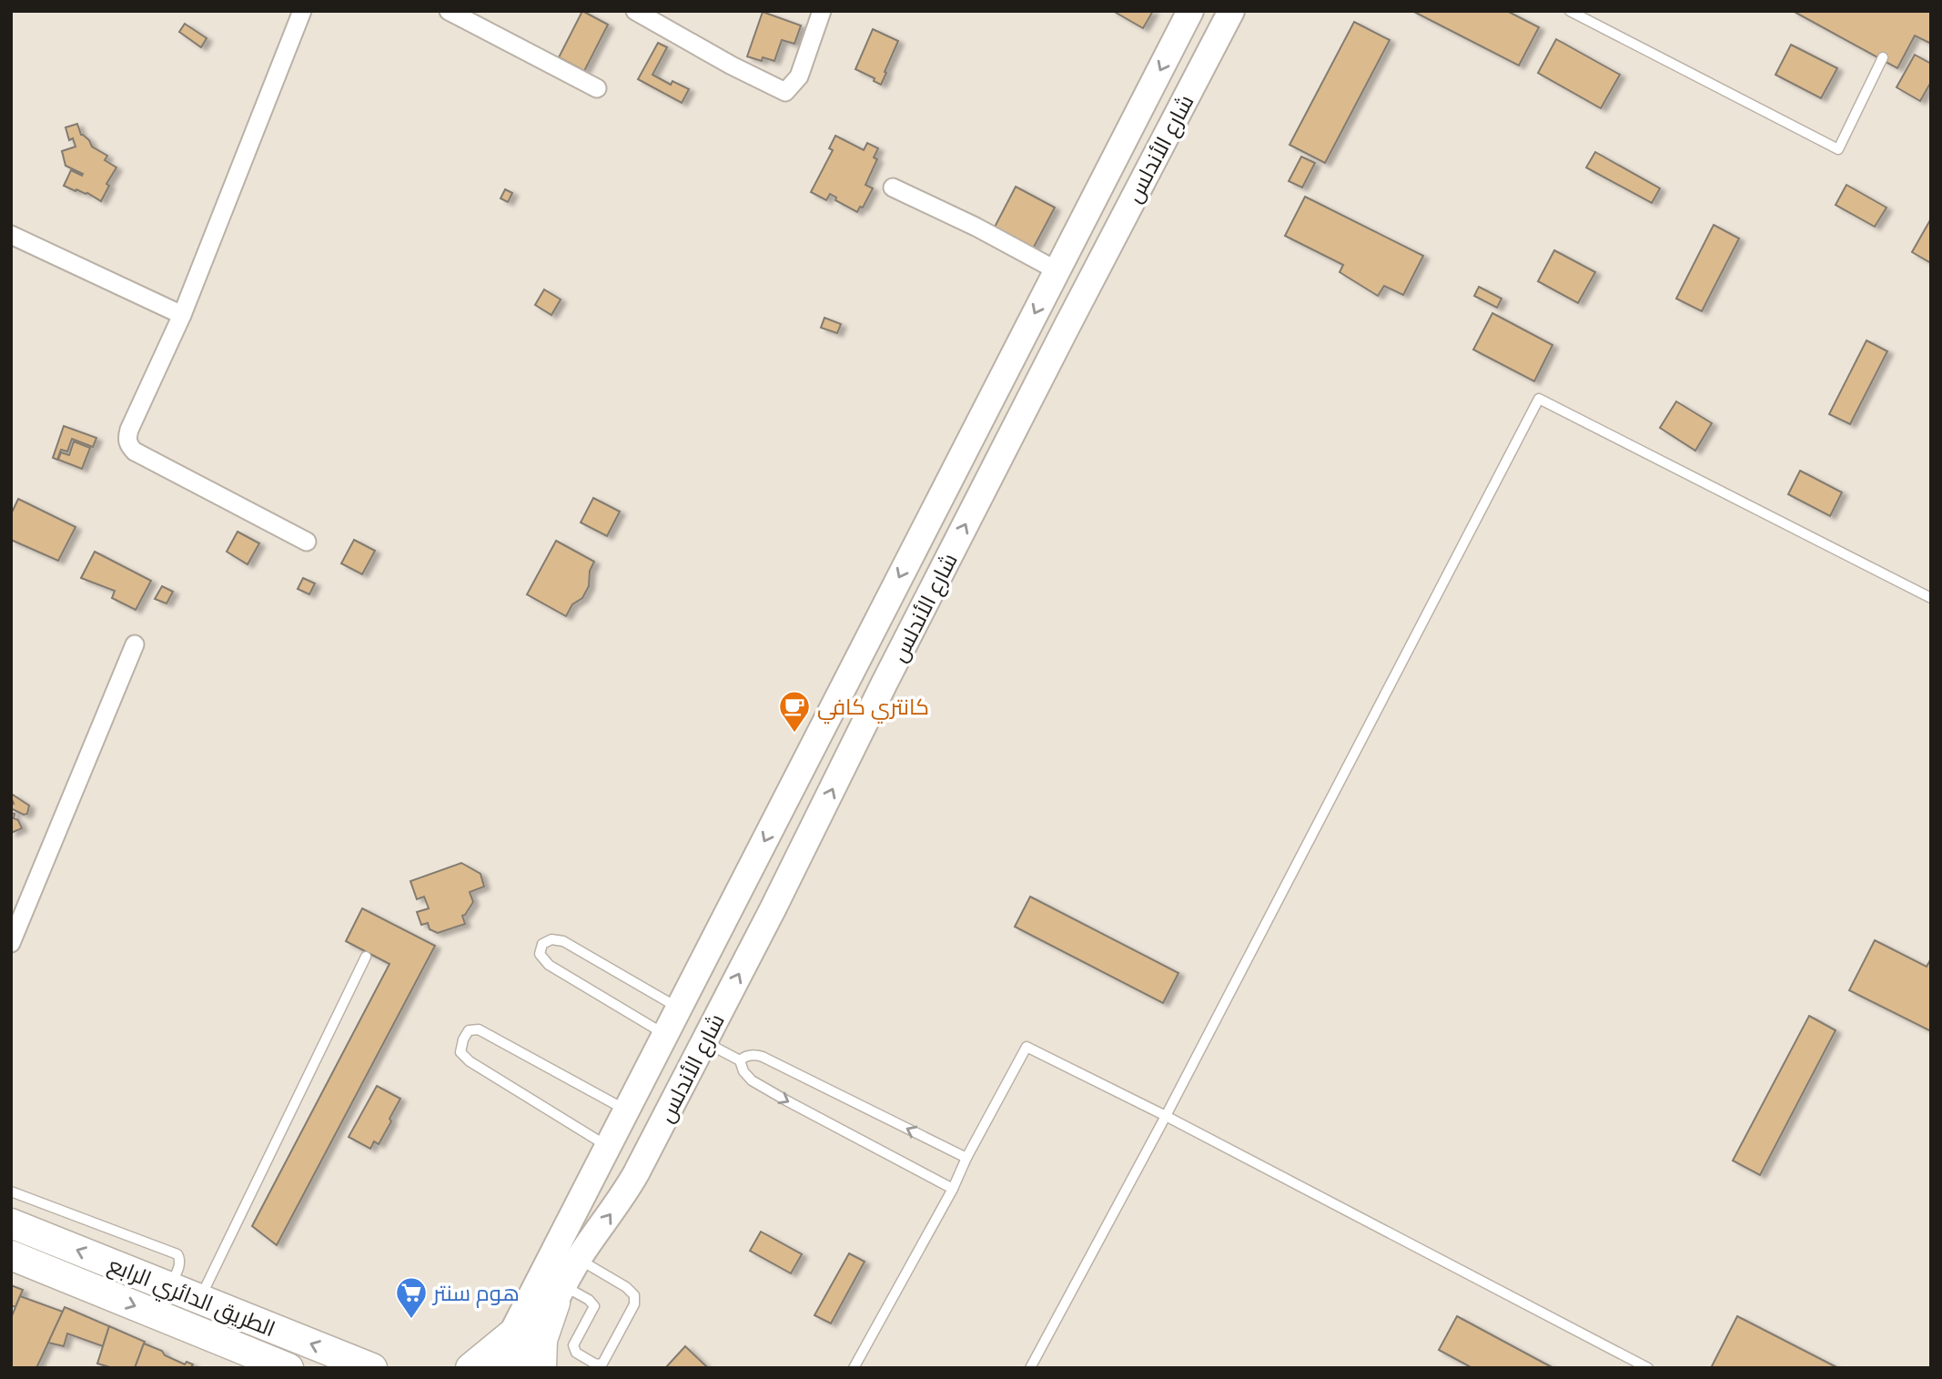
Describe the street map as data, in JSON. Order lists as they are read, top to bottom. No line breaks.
{"streets":{"main road":["شارع الأندلس","الطريق الدائري الرابع"]},"places":{"cafe":["كانتري كافي"],"supermarket":["هوم سنتر"]}}
